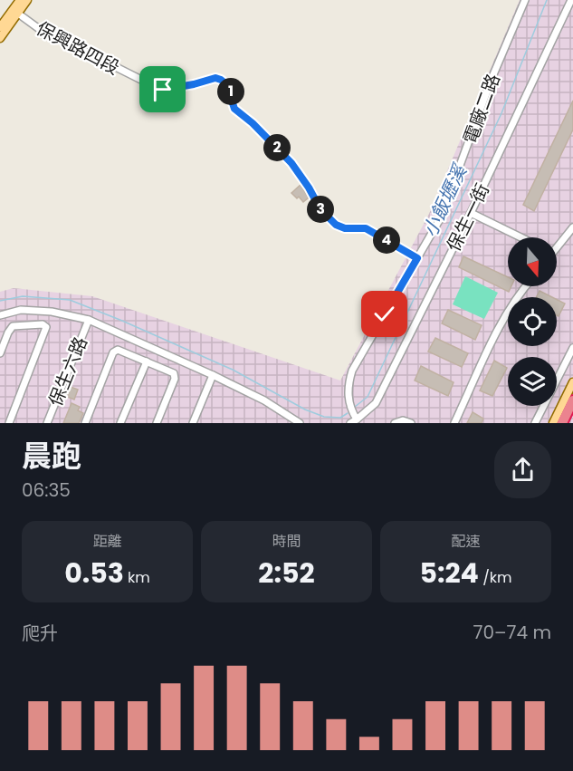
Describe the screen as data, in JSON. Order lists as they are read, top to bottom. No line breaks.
{"streets":{"street":["保興路四段","電廠二路","保生一街","保生六路"]},"crossings":[["保興路四段","電廠二路"],["電廠二路","保生一街"]],"water":["小飯壢溪"],"north":"bottom","page":{"pins":["1","2","3","4"],"heading":["晨跑","06:35"],"stats":[["距離","0.53 km"],["時間","2:52"],["配速","5:24 /km"]],"chart":["爬升","70–74 m"]}}
